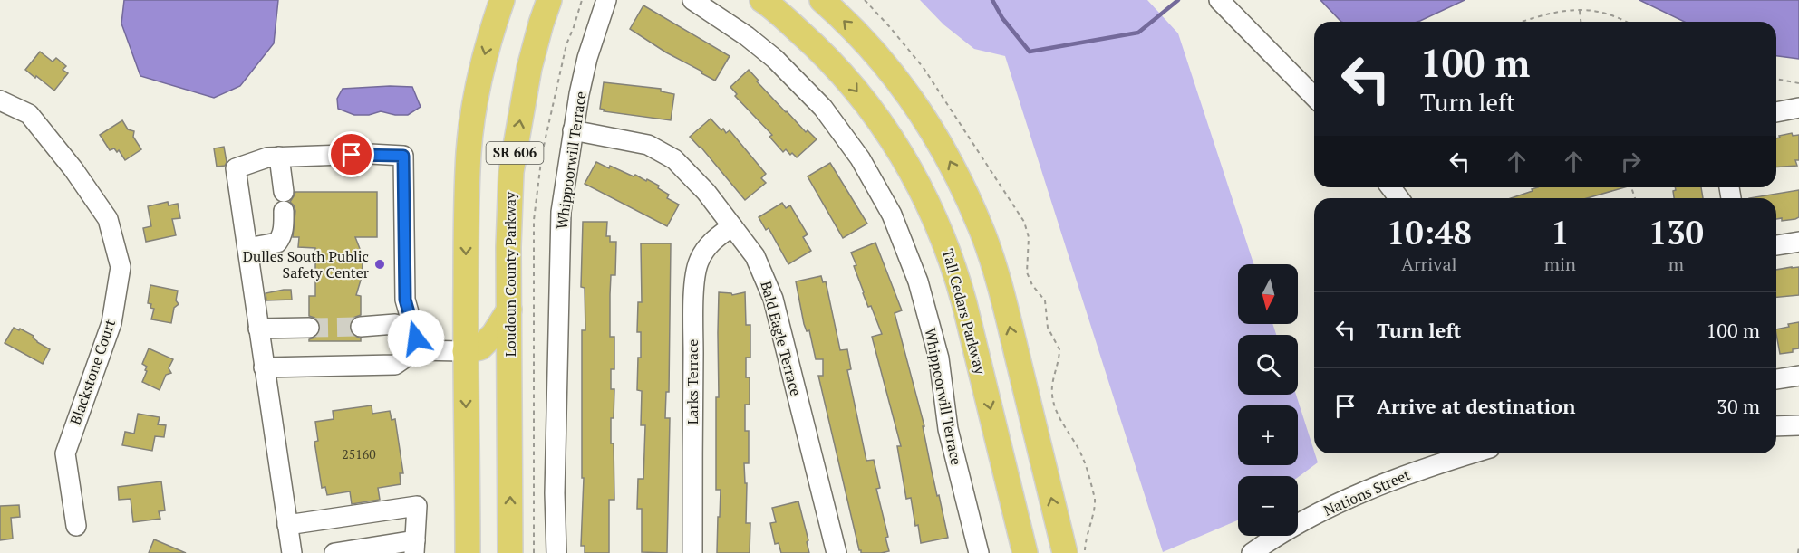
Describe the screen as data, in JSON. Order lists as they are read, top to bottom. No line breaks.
{"streets":{"main road":["SR 606","Loudoun County Parkway","Tall Cedars Parkway"],"street":["Whippoorwill Terrace","Bald Eagle Terrace","Blackstone Court","Larks Terrace","Nations Street"]},"crossings":[["Whippoorwill Terrace","Bald Eagle Terrace"],["Bald Eagle Terrace","Larks Terrace"]],"places":["Dulles South Public Safety Center"],"house_numbers":["25160"],"north":"bottom","page":{"turn":["100 m","Turn left"],"eta":["10:48","Arrival","1","min","130","m"],"map_buttons":["+","−"],"list":[{"name":"Turn left","value":"100 m"},{"name":"Arrive at destination","value":"30 m"}]}}
